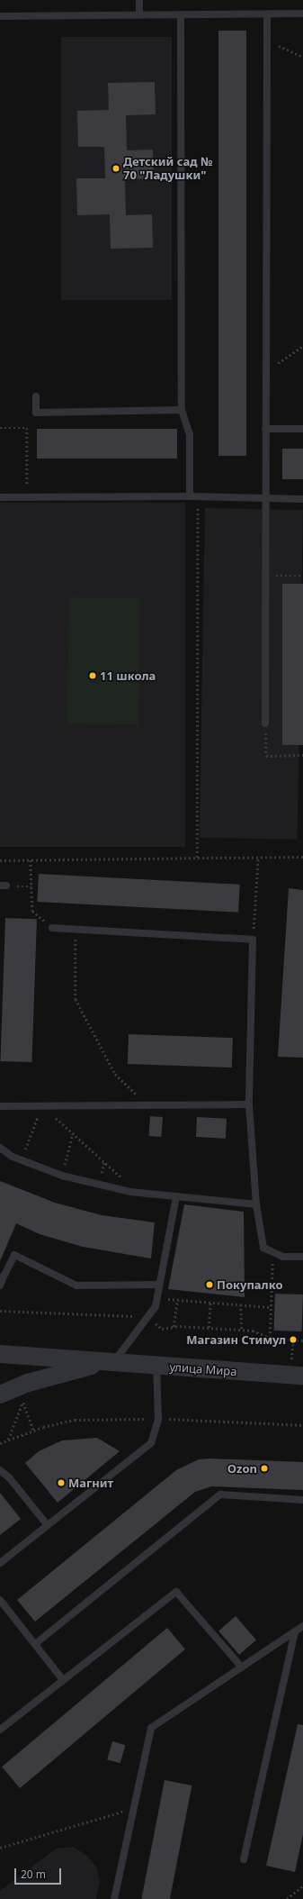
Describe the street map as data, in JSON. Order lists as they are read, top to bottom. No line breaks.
{"streets":{"street":["улица Мира"]},"places":["Детский сад № 70 \"Ладушки\"","11 школа","Покупалко","Магазин Стимул","Ozon","Магнит"],"scale_bar":"20 m"}
